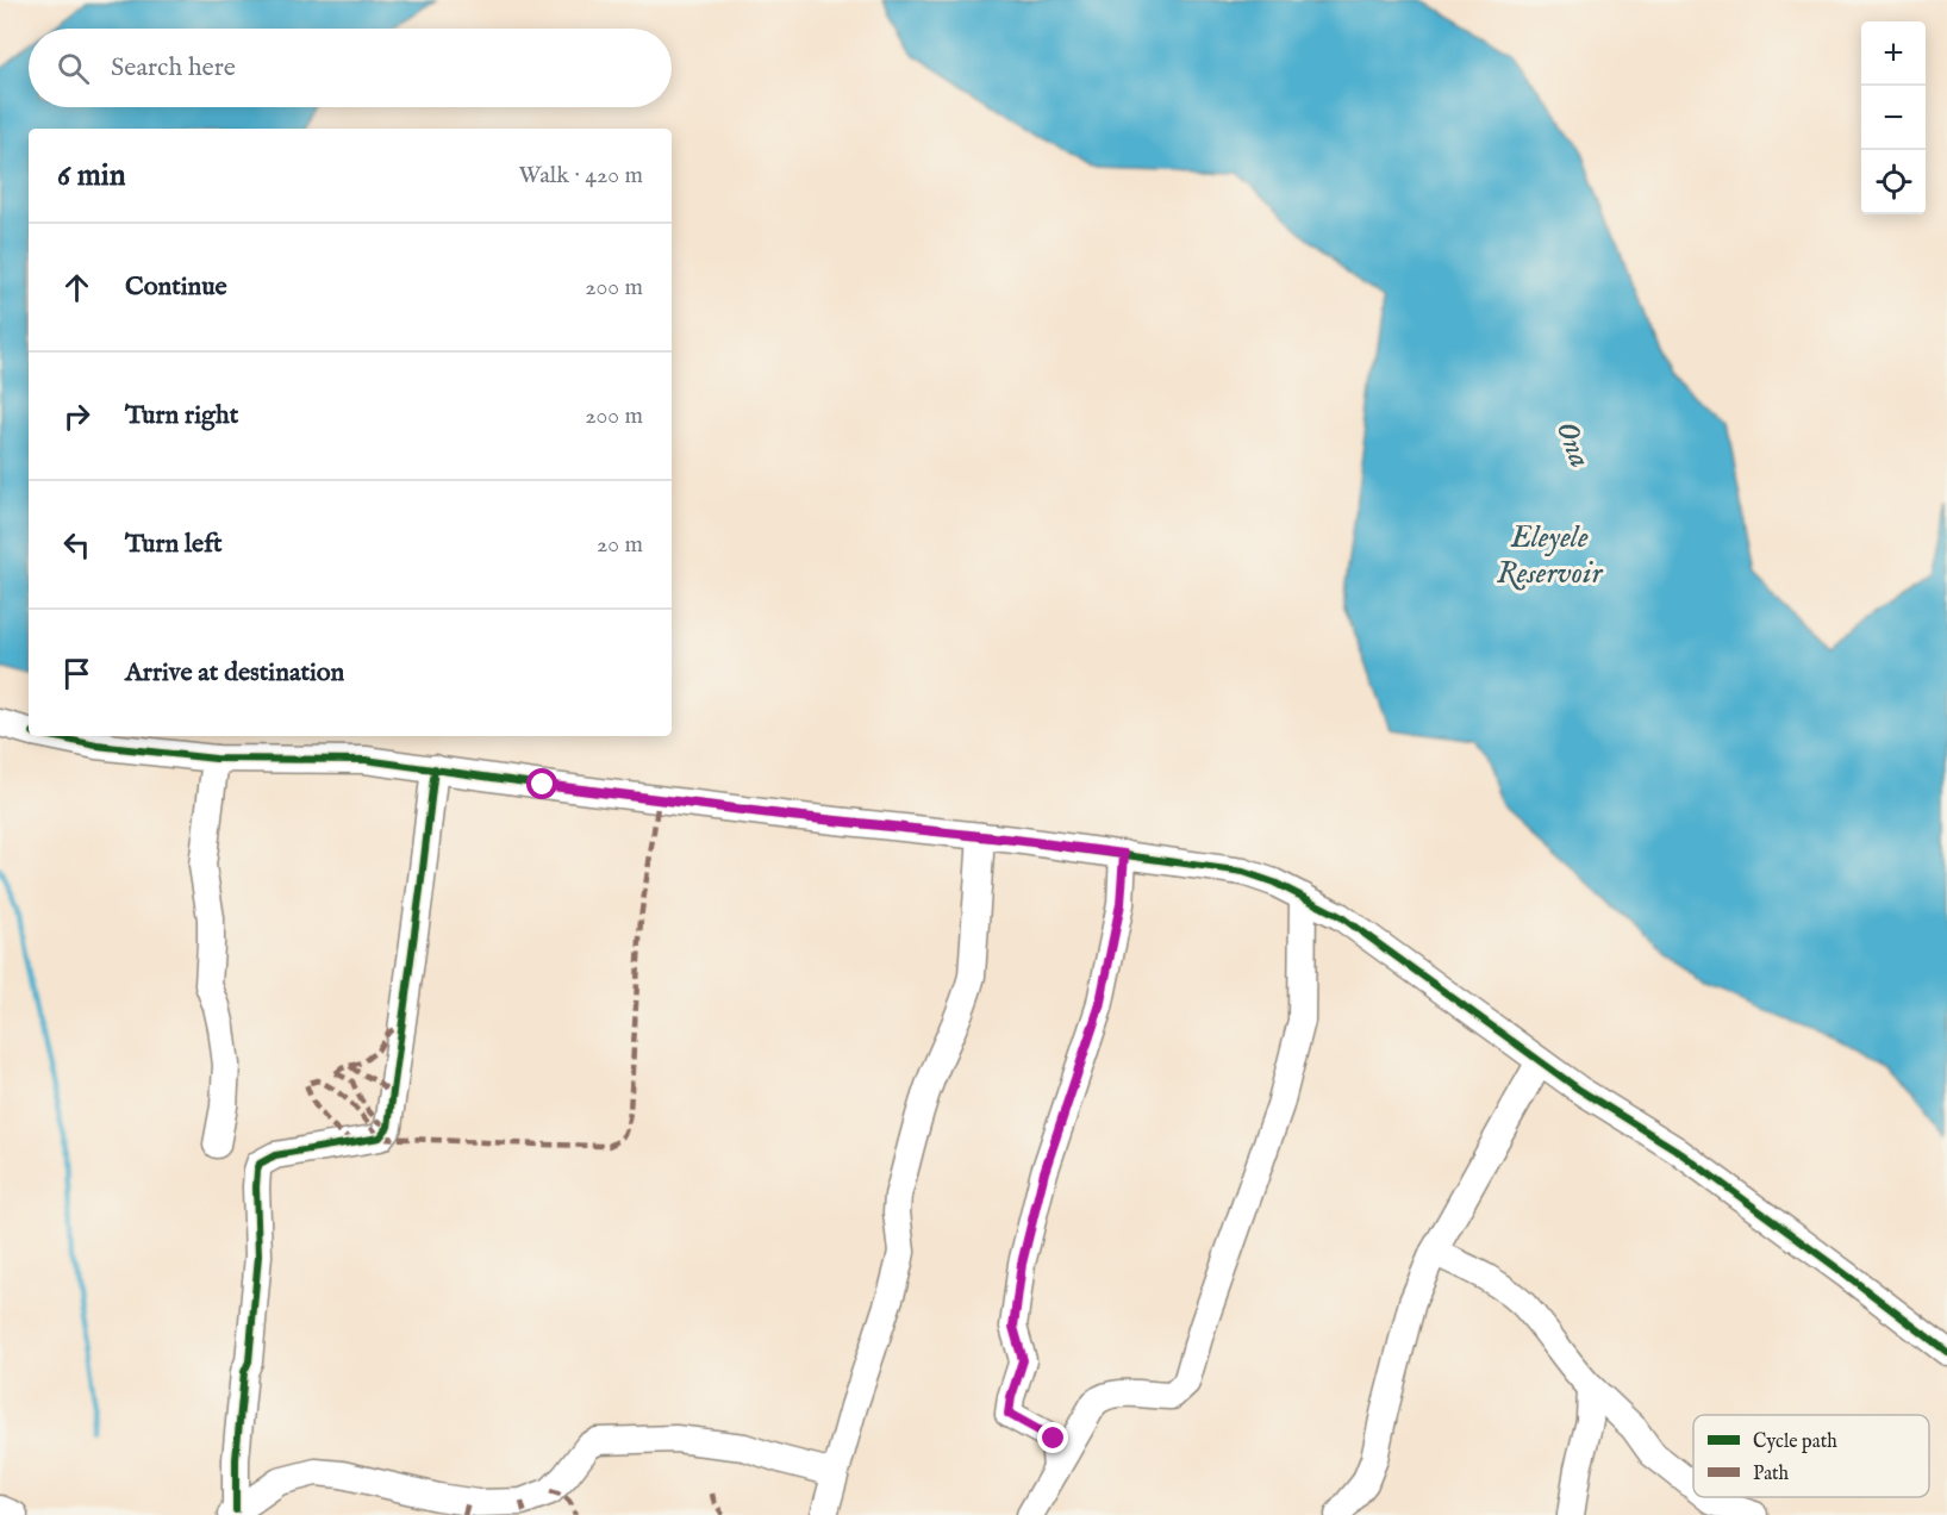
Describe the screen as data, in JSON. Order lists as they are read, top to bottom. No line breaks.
{"water":["Ona","Eleyele Reservoir"],"legend":["Cycle path","Path"],"page":{"map_buttons":["+","−"],"search":"Search here","heading":["6 min","Walk · 420 m"],"list":[["Continue","200 m"],["Turn right","200 m"],["Turn left","20 m"],"Arrive at destination"]}}
